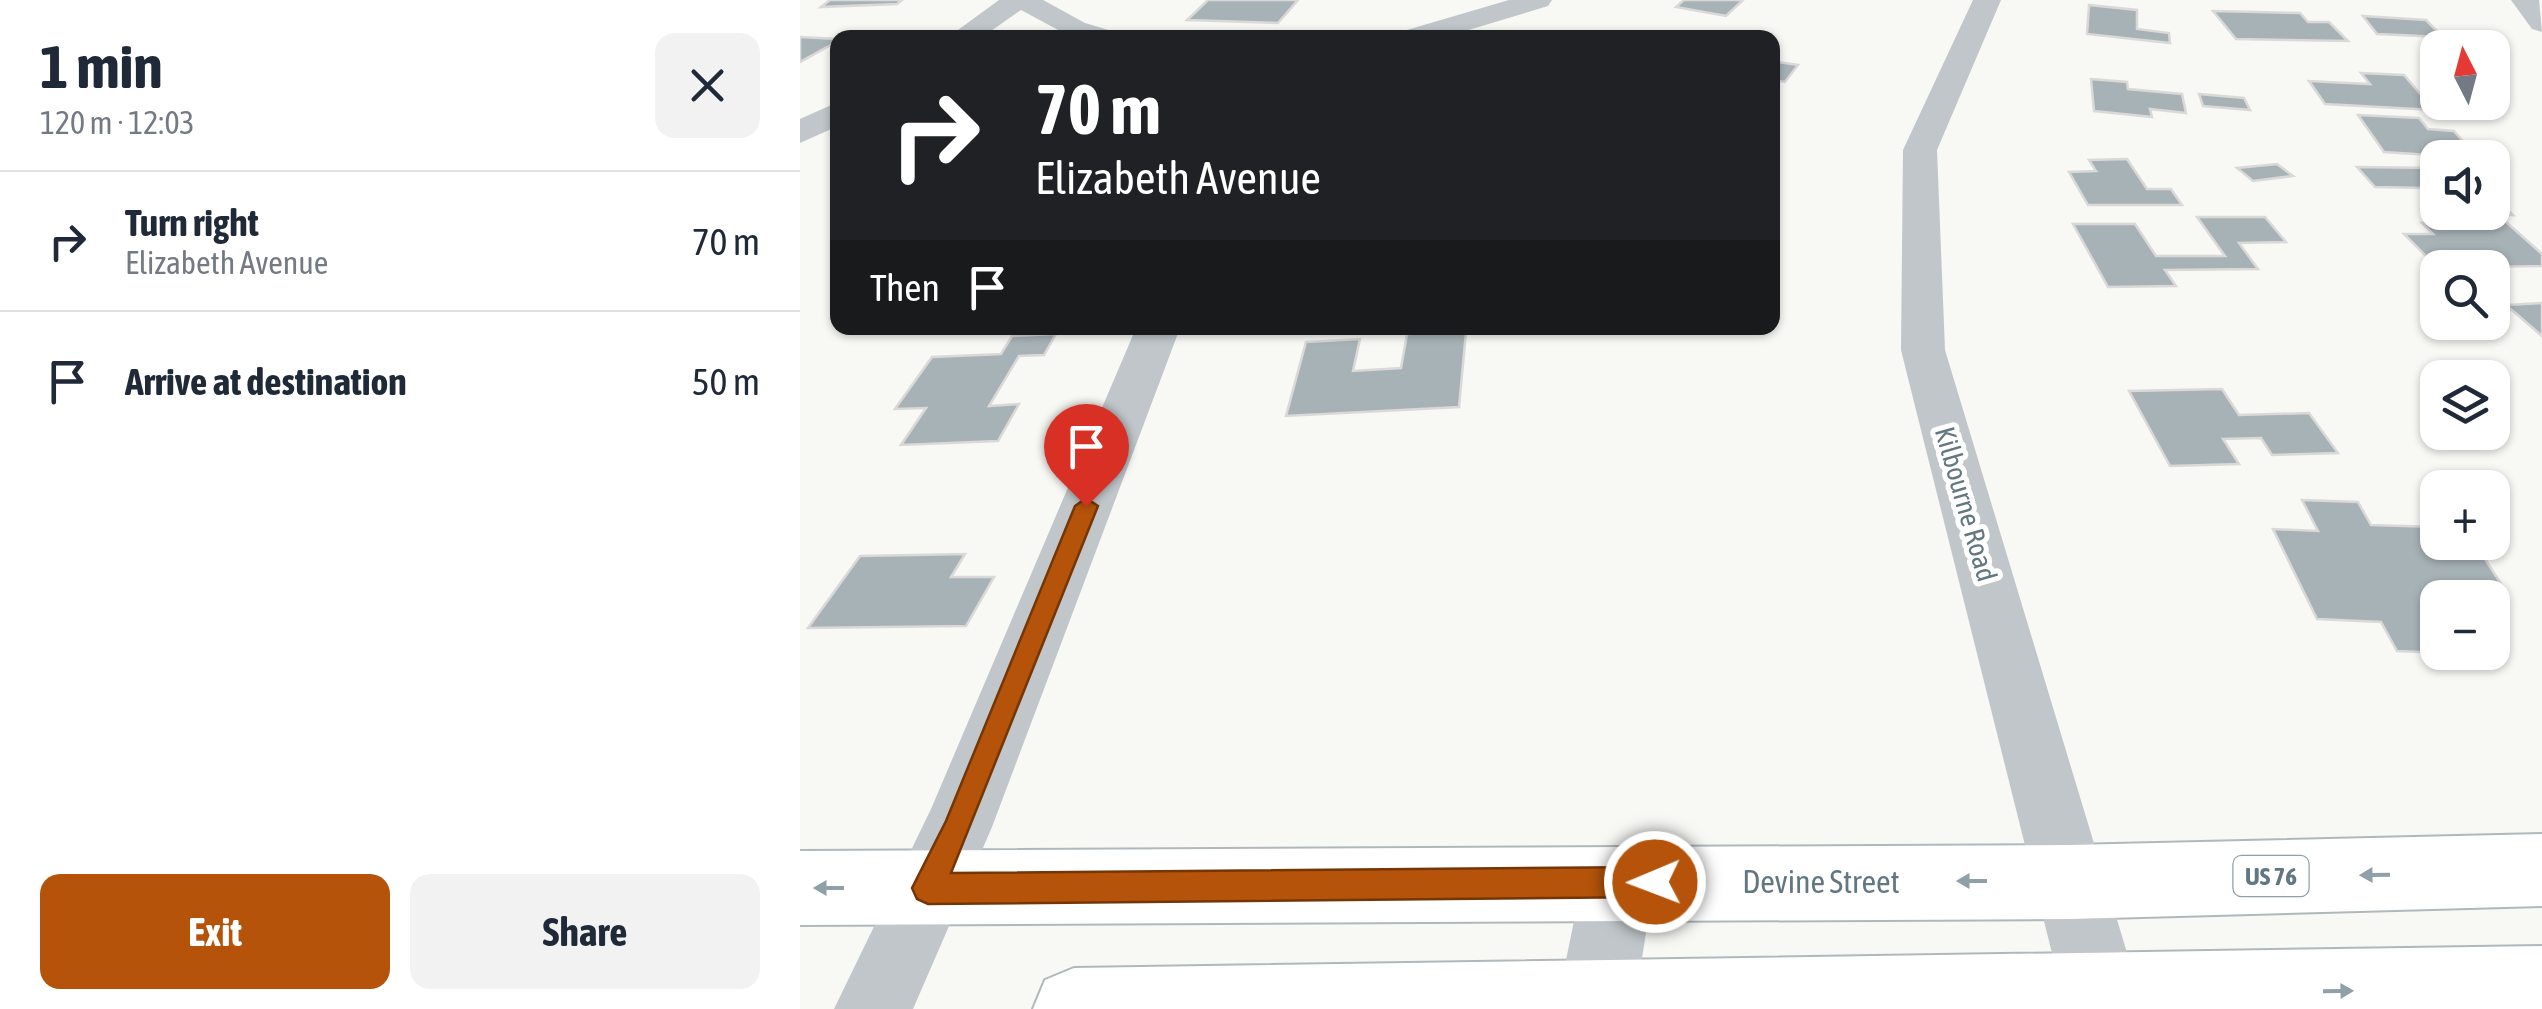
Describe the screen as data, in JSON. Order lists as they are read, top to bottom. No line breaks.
{"streets":{"main road":["US 76","Devine Street"],"street":["Kilbourne Road"]},"crossings":[["Kilbourne Road","Devine Street"]],"north":"top","page":{"heading":["1 min","120 m · 12:03"],"map_buttons":["+","−"],"turn":["70 m","Elizabeth Avenue"],"list":[{"name":"Turn right","note":"Elizabeth Avenue","value":"70 m"},{"name":"Arrive at destination","value":"50 m"}],"then":"Then","buttons":["Exit","Share"]}}
